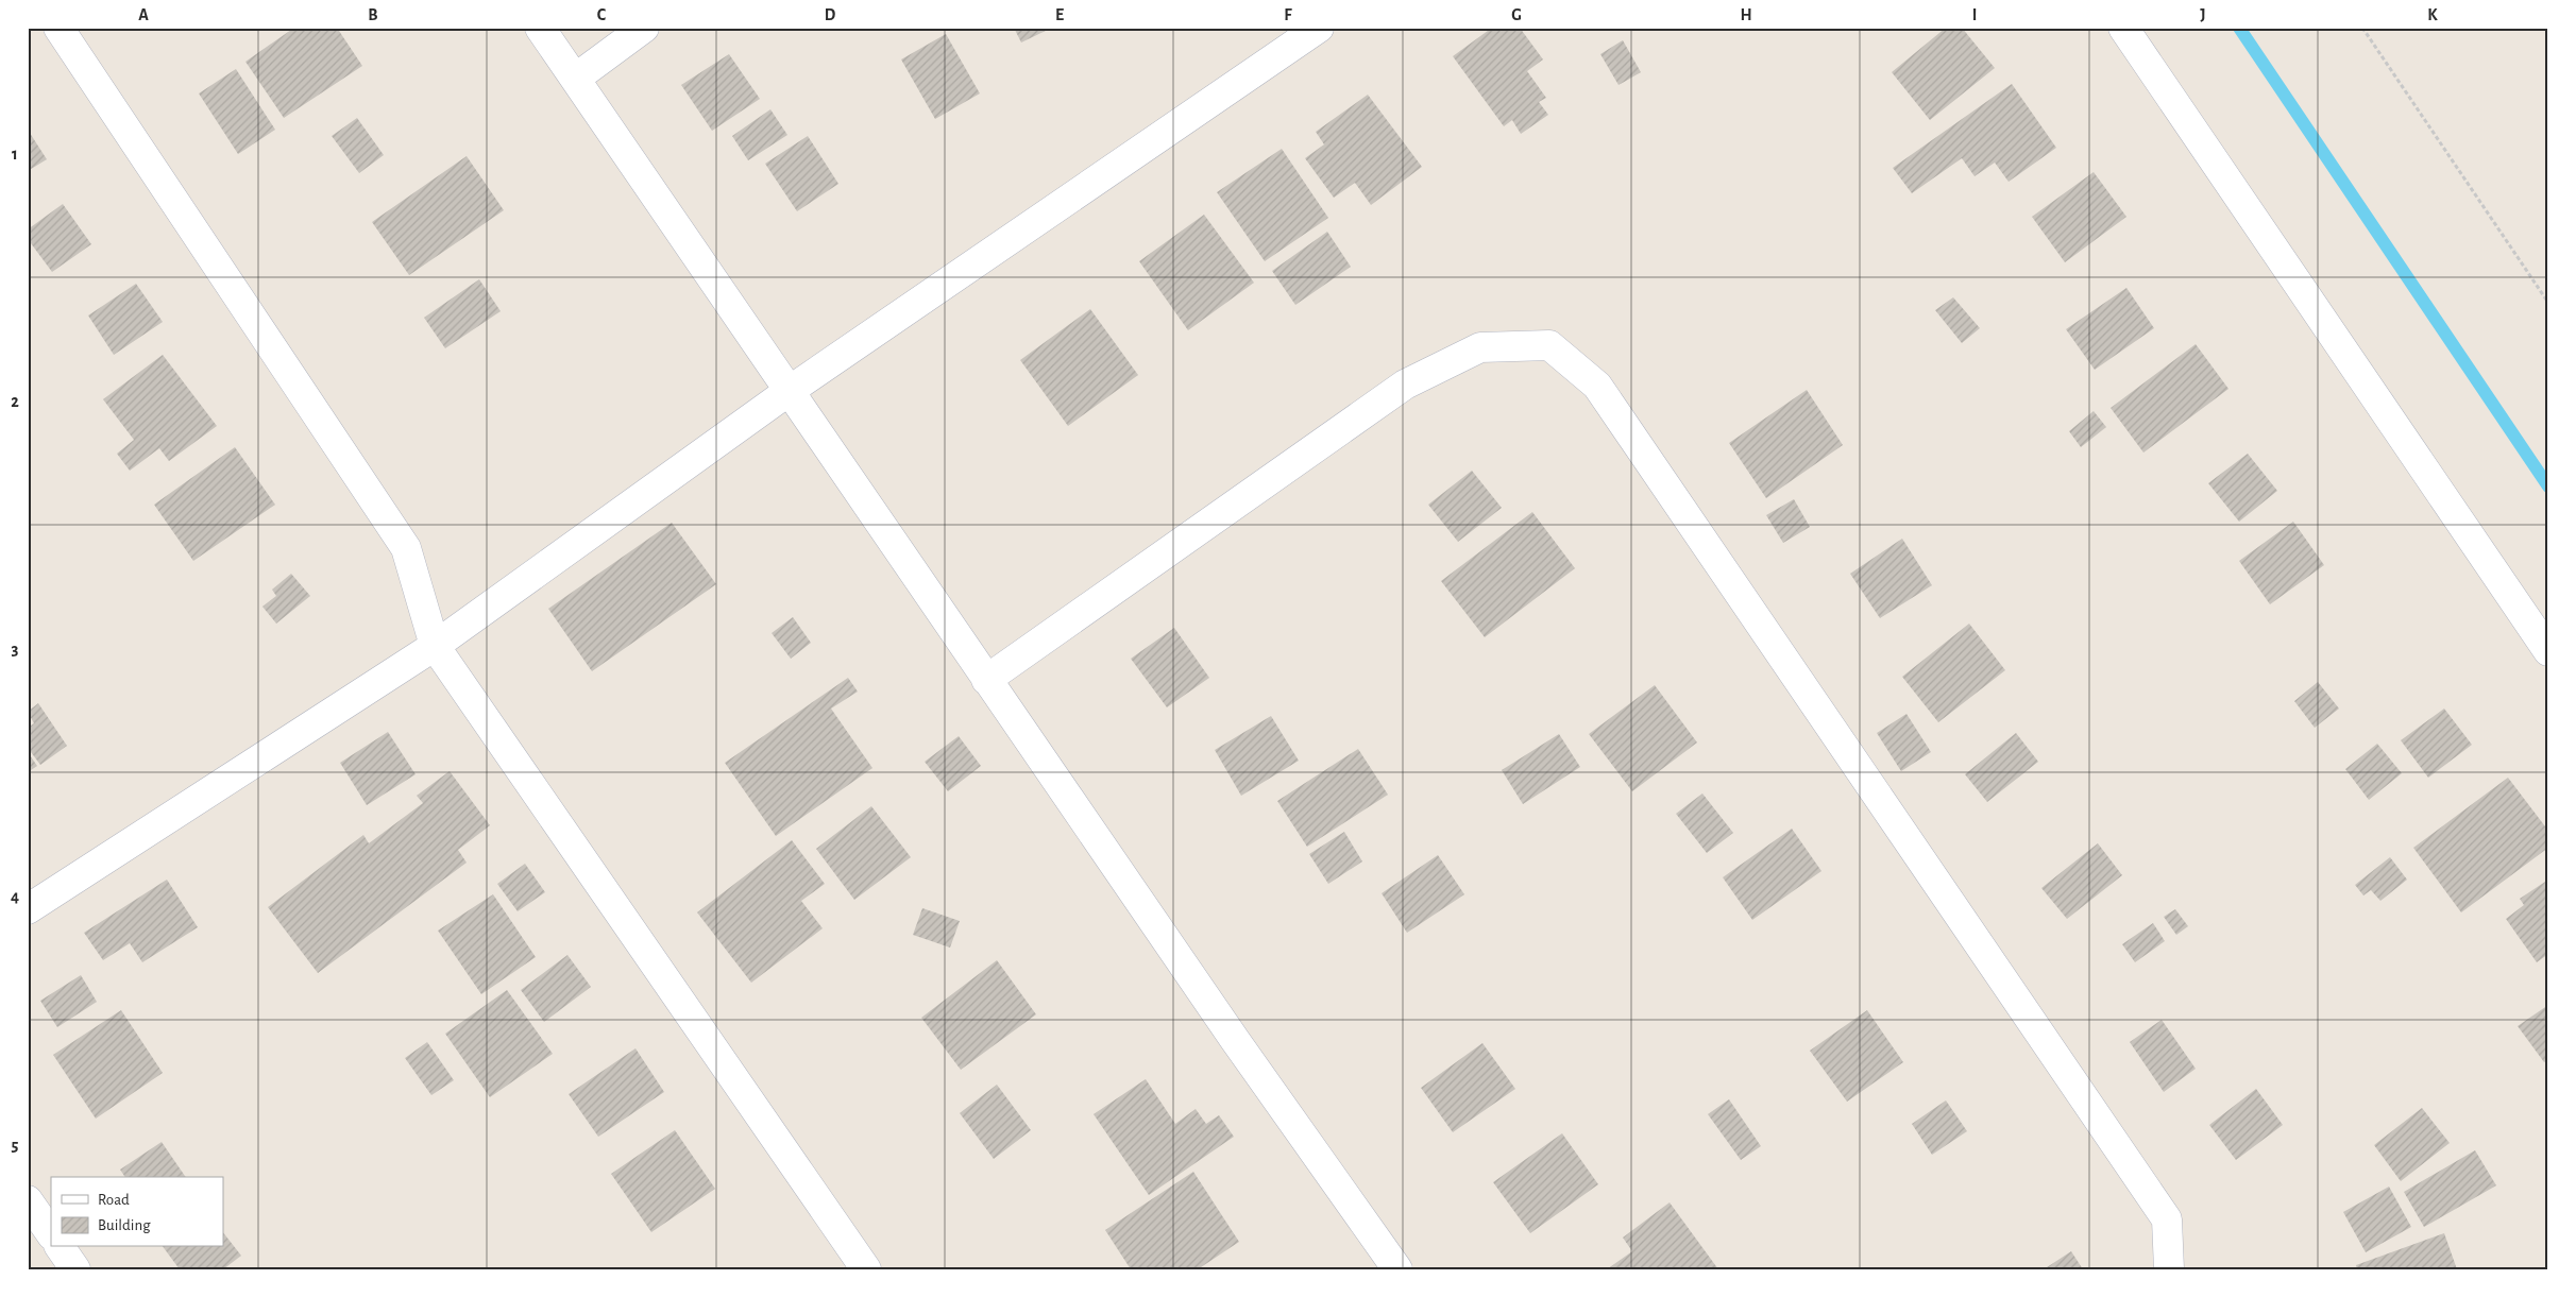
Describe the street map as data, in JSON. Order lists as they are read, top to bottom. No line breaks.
{"legend":["Road","Building"],"grid":{"columns":["A","B","C","D","E","F","G","H","I","J","K"],"rows":["1","2","3","4","5"]}}
